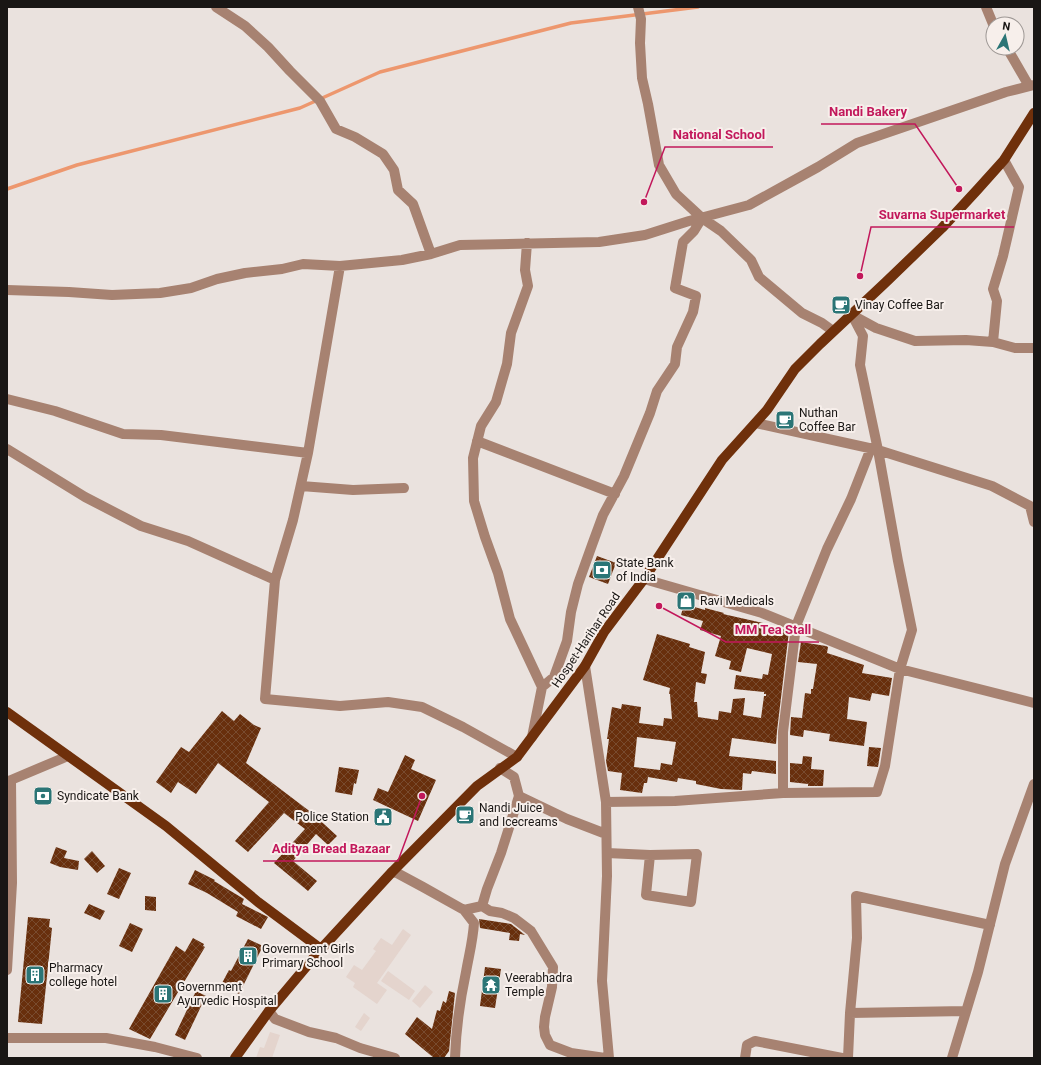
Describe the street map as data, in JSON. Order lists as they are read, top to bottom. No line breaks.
{"streets":{"main road":["Hospet-Harihar Road"]},"places":{"other":["Nandi Bakery","National School","Suvarna Supermarket","MM Tea Stall","Aditya Bread Bazaar"],"cafe":["Vinay Coffee Bar","Nuthan Coffee Bar","Nandi Juice and Icecreams"],"bank":["State Bank of India","Syndicate Bank"],"shop":["Ravi Medicals"],"public building":["Police Station"],"building":["Government Girls Primary School","Pharmacy college hotel","Government Ayurvedic Hospital"],"temple":["Veerabhadra Temple"]},"north":"top"}
